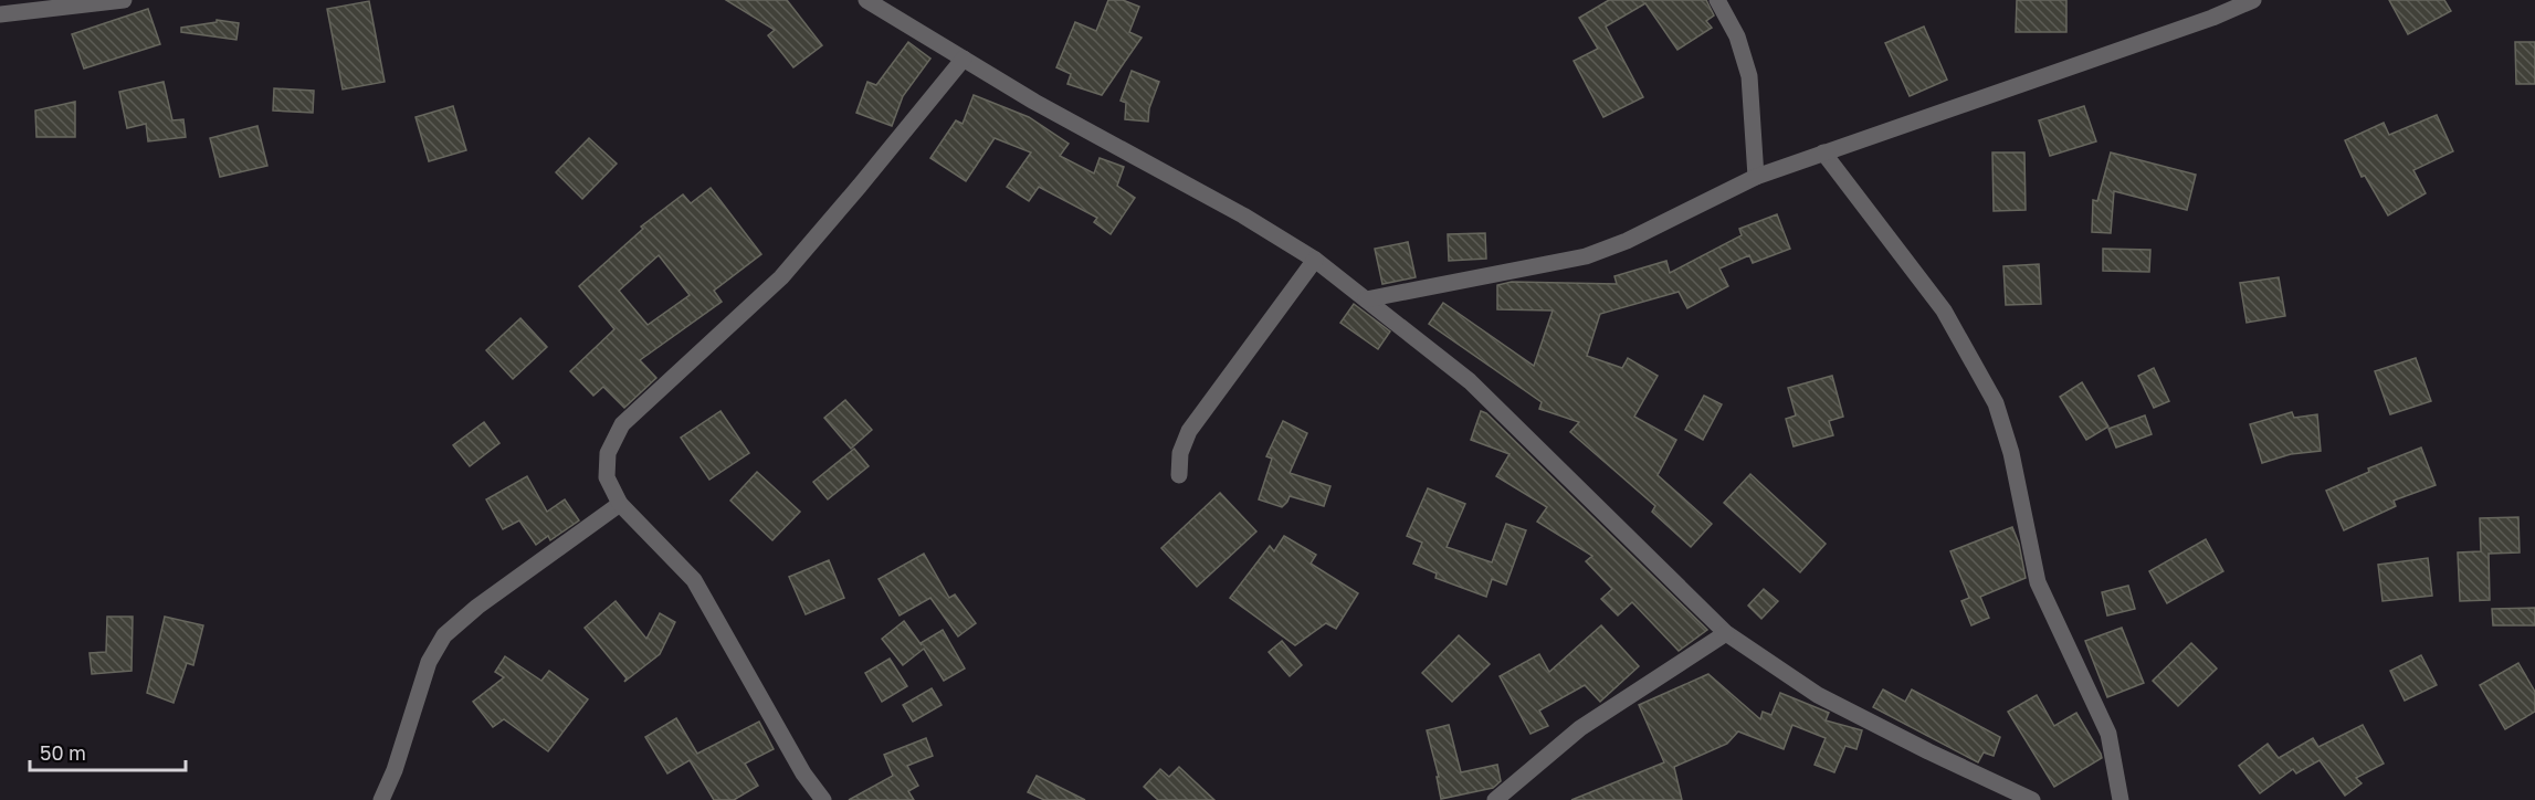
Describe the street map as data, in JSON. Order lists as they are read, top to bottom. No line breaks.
{"scale_bar":"50 m"}
